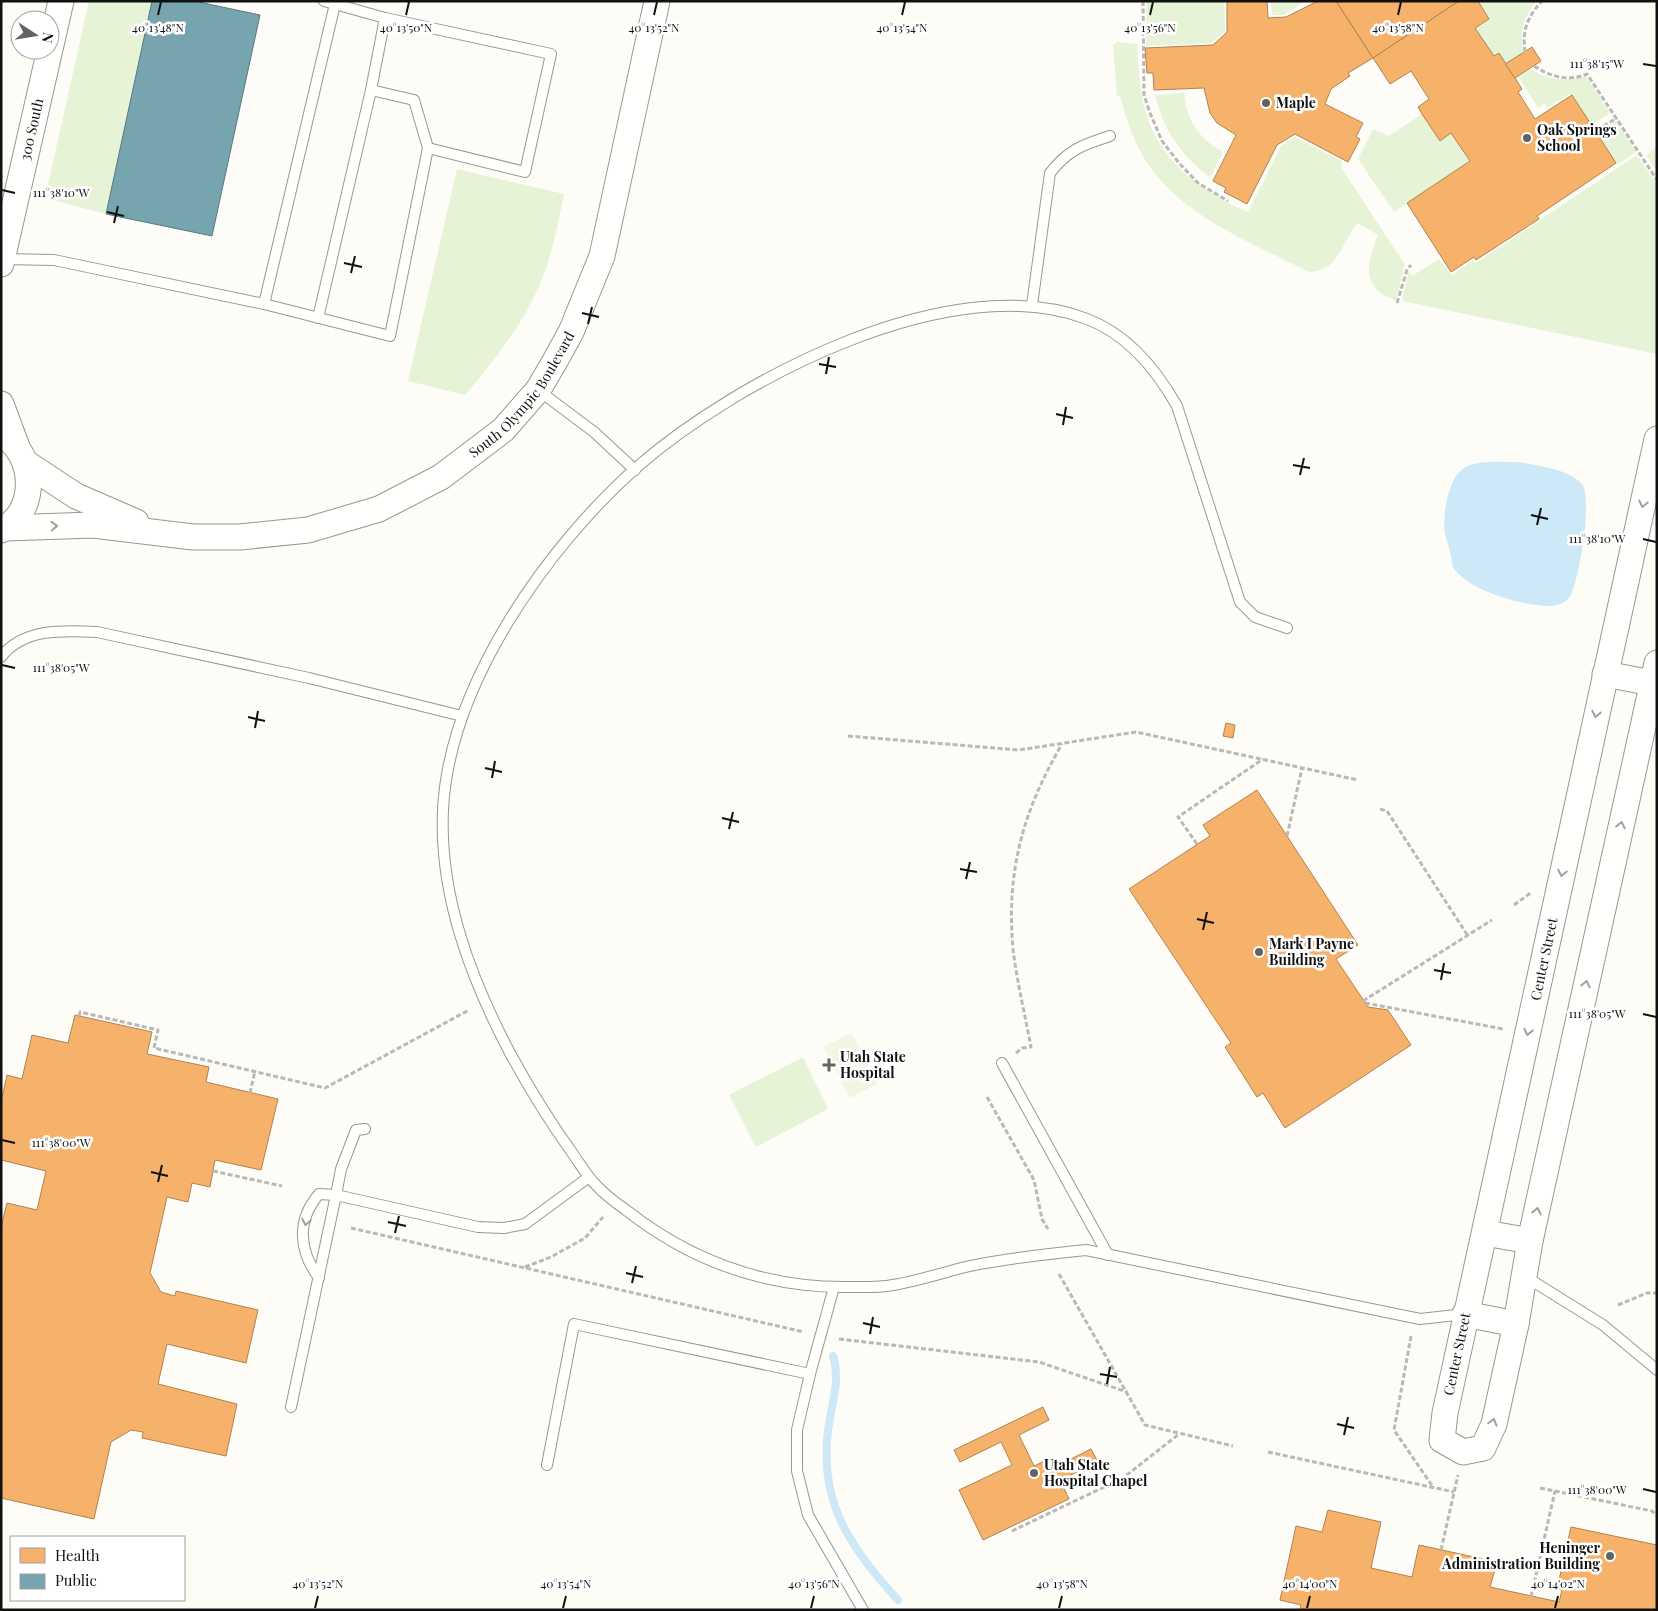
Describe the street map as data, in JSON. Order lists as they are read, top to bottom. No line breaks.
{"streets":{"street":["300 South","South Olympic Boulevard","Center Street"]},"places":{"other":["Maple","Oak Springs School","Mark I Payne Building","Utah State Hospital Chapel","Heninger Administration Building"],"health":["Utah State Hospital"]},"legend":["Health","Public"],"north":"right","coordinates":["40°13'48\"N","40°13'50\"N","40°13'52\"N","40°13'54\"N","40°13'56\"N","40°13'58\"N","111°38'15\"W","111°38'10\"W","111°38'05\"W","111°38'00\"W","40°14'00\"N","40°14'02\"N"]}
